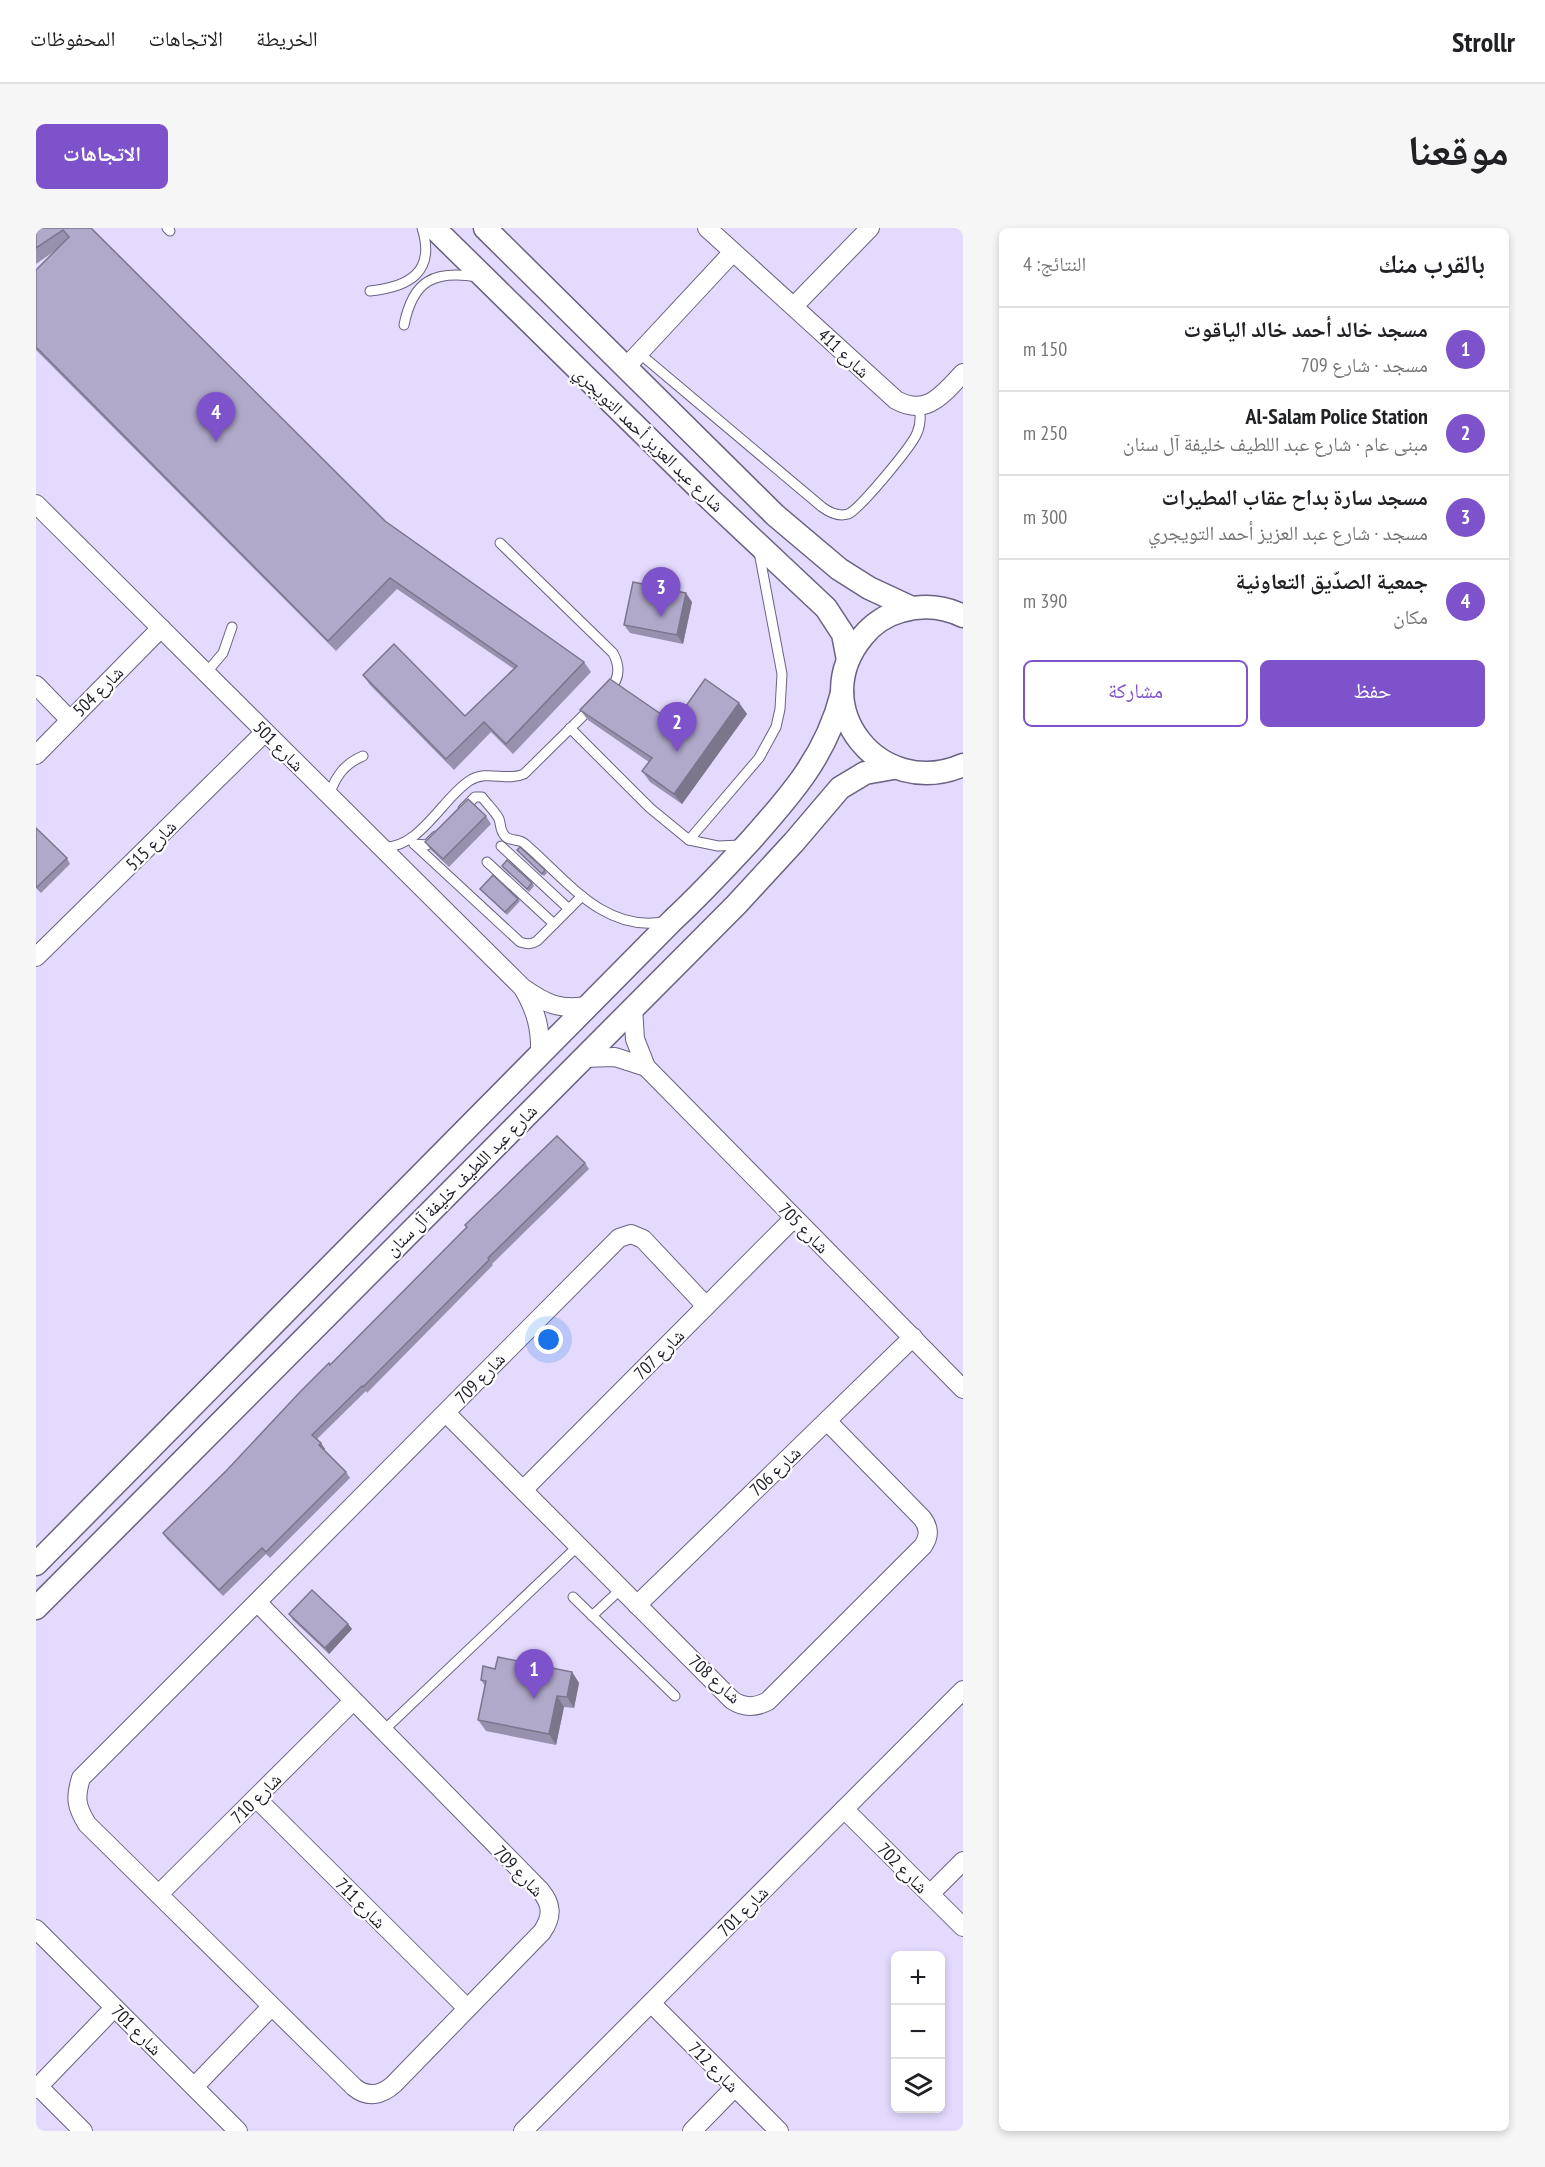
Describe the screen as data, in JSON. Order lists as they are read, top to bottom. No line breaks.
{"streets":{"street":["شارع 411","شارع عبد العزيز أحمد التويجري","شارع 504","شارع 501","شارع 515","شارع عبد اللطيف خليفة آل سنان","شارع 705","شارع 707","شارع 709","شارع 706","شارع 708","شارع 710","شارع 702","شارع 711","شارع 701","شارع 712"]},"crossings":[["شارع عبد العزيز أحمد التويجري","شارع عبد اللطيف خليفة آل سنان"],["شارع 504","شارع 501"],["شارع 501","شارع 515"],["شارع 501","شارع عبد اللطيف خليفة آل سنان"],["شارع عبد اللطيف خليفة آل سنان","شارع 705"],["شارع 705","شارع 707"],["شارع 705","شارع 706"],["شارع 707","شارع 709"],["شارع 707","شارع 708"],["شارع 709","شارع 708"],["شارع 709","شارع 710"],["شارع 709","شارع 711"],["شارع 706","شارع 708"],["شارع 710","شارع 711"],["شارع 702","شارع 701"],["شارع 701","شارع 712"]],"page":{"header":"Strollr","nav":["الخريطة","الاتجاهات","المحفوظات"],"title":"موقعنا","buttons":["الاتجاهات",["حفظ","مشاركة"]],"heading":["بالقرب منك","النتائج: 4"],"list":[{"mark":"1","name":"مسجد خالد أحمد خالد الياقوت","note":"مسجد · شارع 709","value":"150 m"},{"mark":"2","name":"Al-Salam Police Station","note":"مبنى عام · شارع عبد اللطيف خليفة آل سنان","value":"250 m"},{"mark":"3","name":"مسجد سارة بداح عقاب المطيرات","note":"مسجد · شارع عبد العزيز أحمد التويجري","value":"300 m"},{"mark":"4","name":"جمعية الصدّيق التعاونية","note":"مكان","value":"390 m"}],"pins":["4","3","2","1"],"map_buttons":["+","−"]}}
